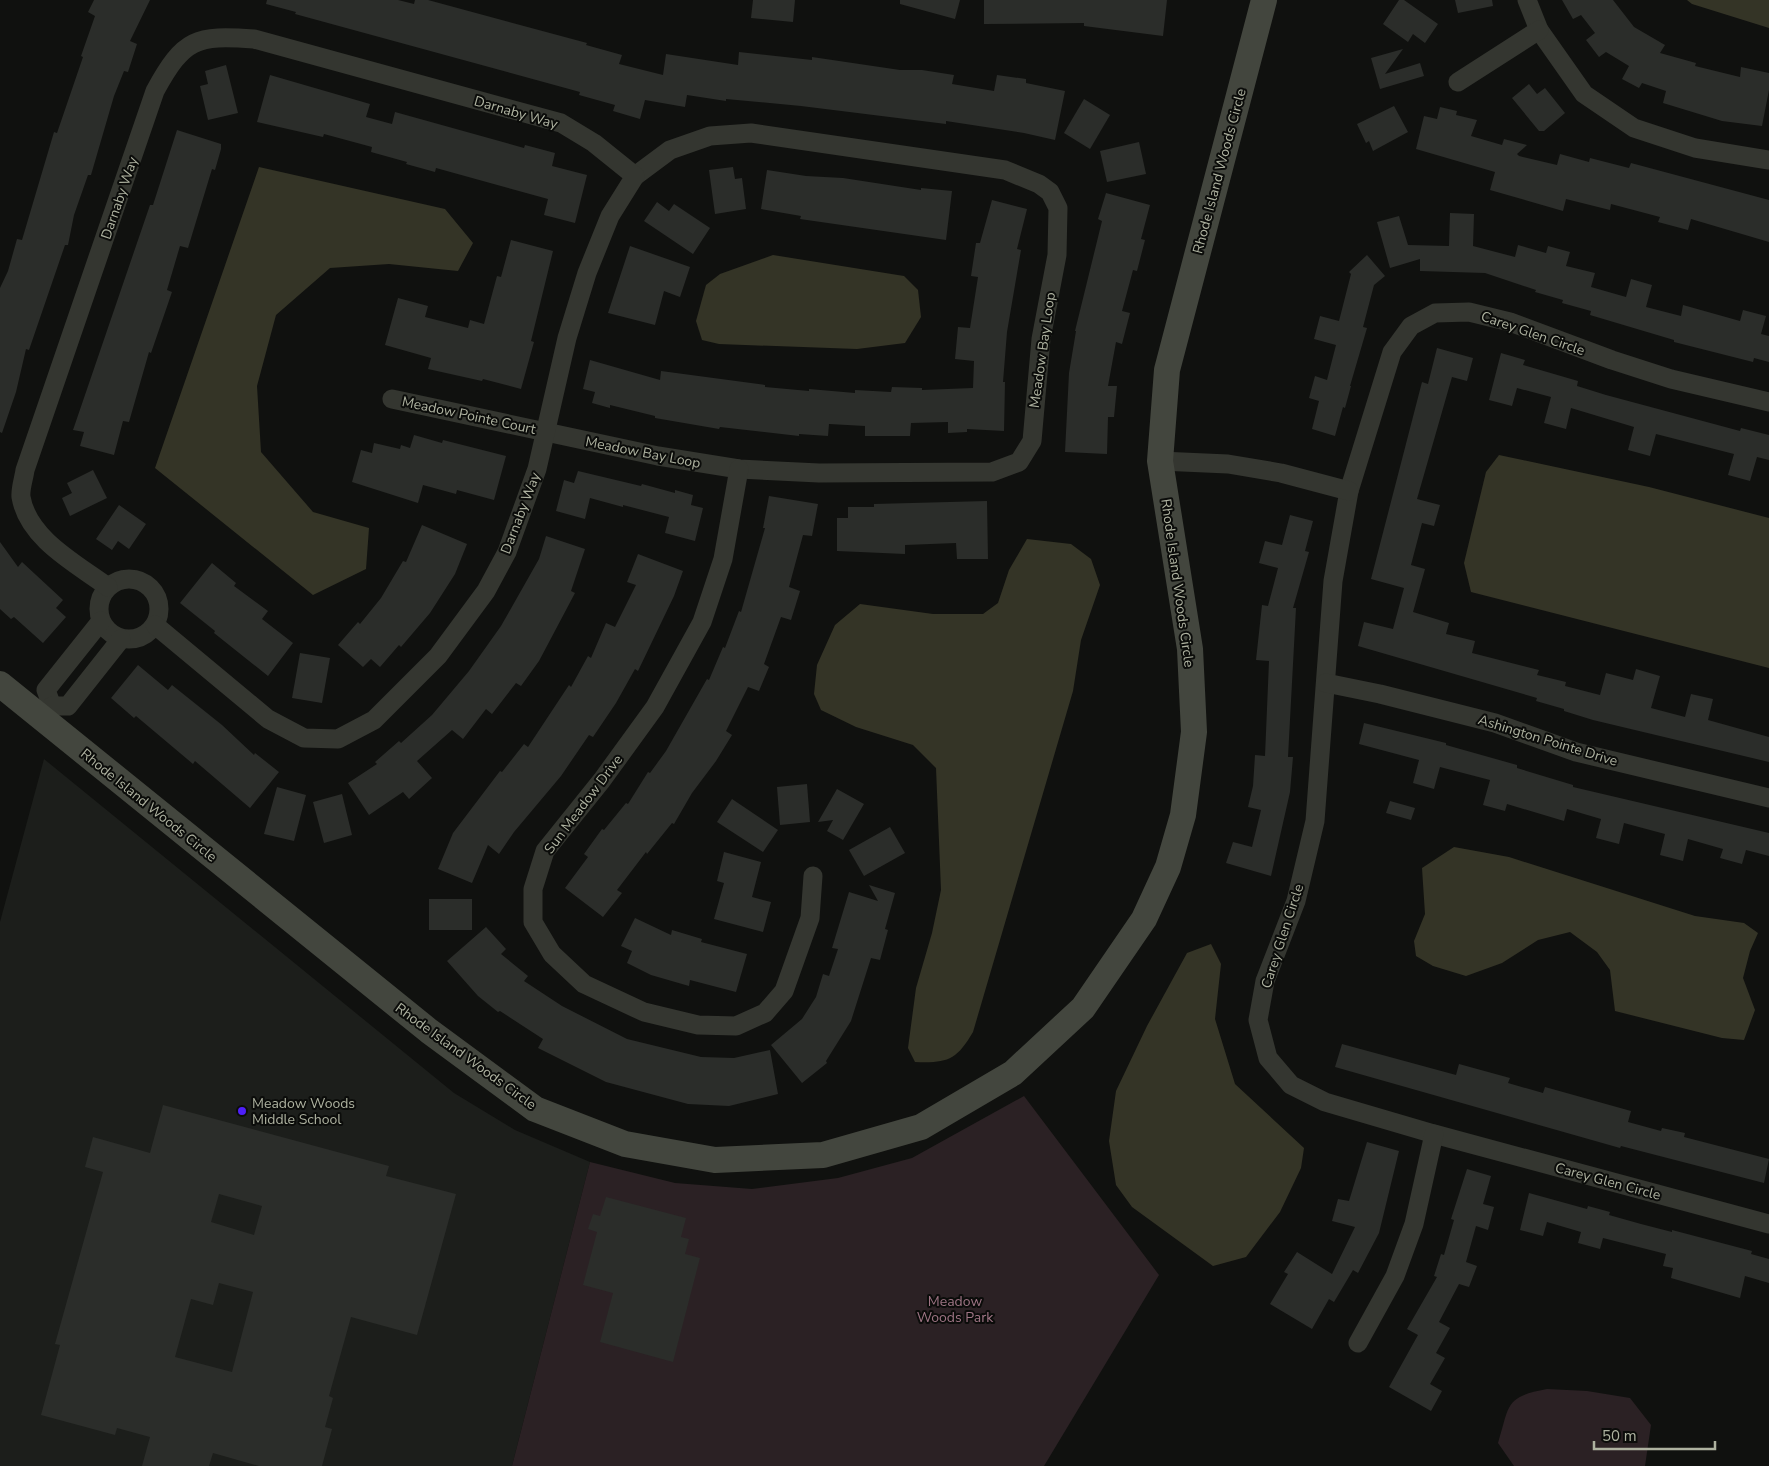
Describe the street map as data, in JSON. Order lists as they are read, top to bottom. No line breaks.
{"streets":{"street":["Darnaby Way","Rhode Island Woods Circle","Carey Glen Circle","Meadow Bay Loop","Meadow Pointe Court","Ashington Pointe Drive","Sun Meadow Drive"]},"crossings":[["Darnaby Way","Meadow Bay Loop"],["Darnaby Way","Meadow Pointe Court"],["Carey Glen Circle","Ashington Pointe Drive"],["Meadow Bay Loop","Meadow Pointe Court"],["Meadow Bay Loop","Sun Meadow Drive"]],"parks":["Meadow Woods Park"],"places":["Meadow Woods Middle School"],"scale_bar":"50 m"}
